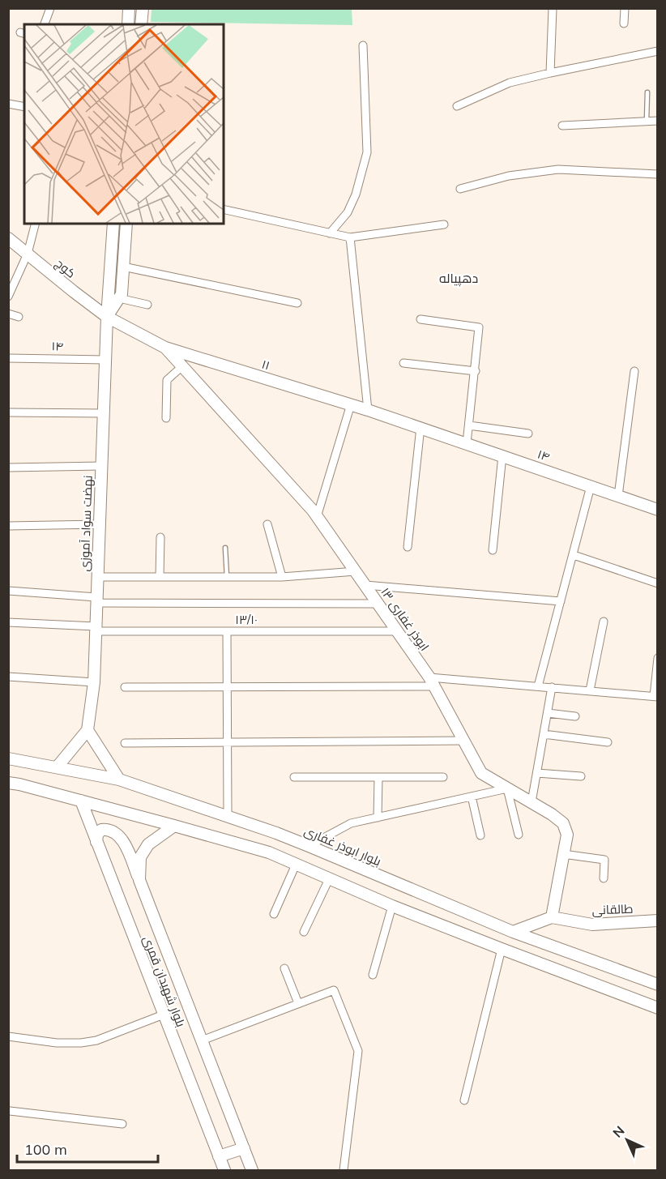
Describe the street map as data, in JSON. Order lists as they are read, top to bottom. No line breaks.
{"streets":{"street":["کوچ","۱۴","۱۱","نهضت سواد آموزی","۱۳/۱۰","۱۳ ابوذر غفاری","بلوار ابوذر غفاری","طالقانی","بلوار شهیدان قمری"]},"crossings":[["کوچ","۱۱"],["کوچ","نهضت سواد آموزی"],["۱۴","۱۱"],["۱۴","نهضت سواد آموزی"],["۱۱","نهضت سواد آموزی"],["۱۱","۱۳ ابوذر غفاری"],["نهضت سواد آموزی","۱۳/۱۰"],["۱۳/۱۰","۱۳ ابوذر غفاری"],["۱۳ ابوذر غفاری","طالقانی"]],"districts":["دهپیاله"],"scale_bar":"100 m","north":"top left"}
